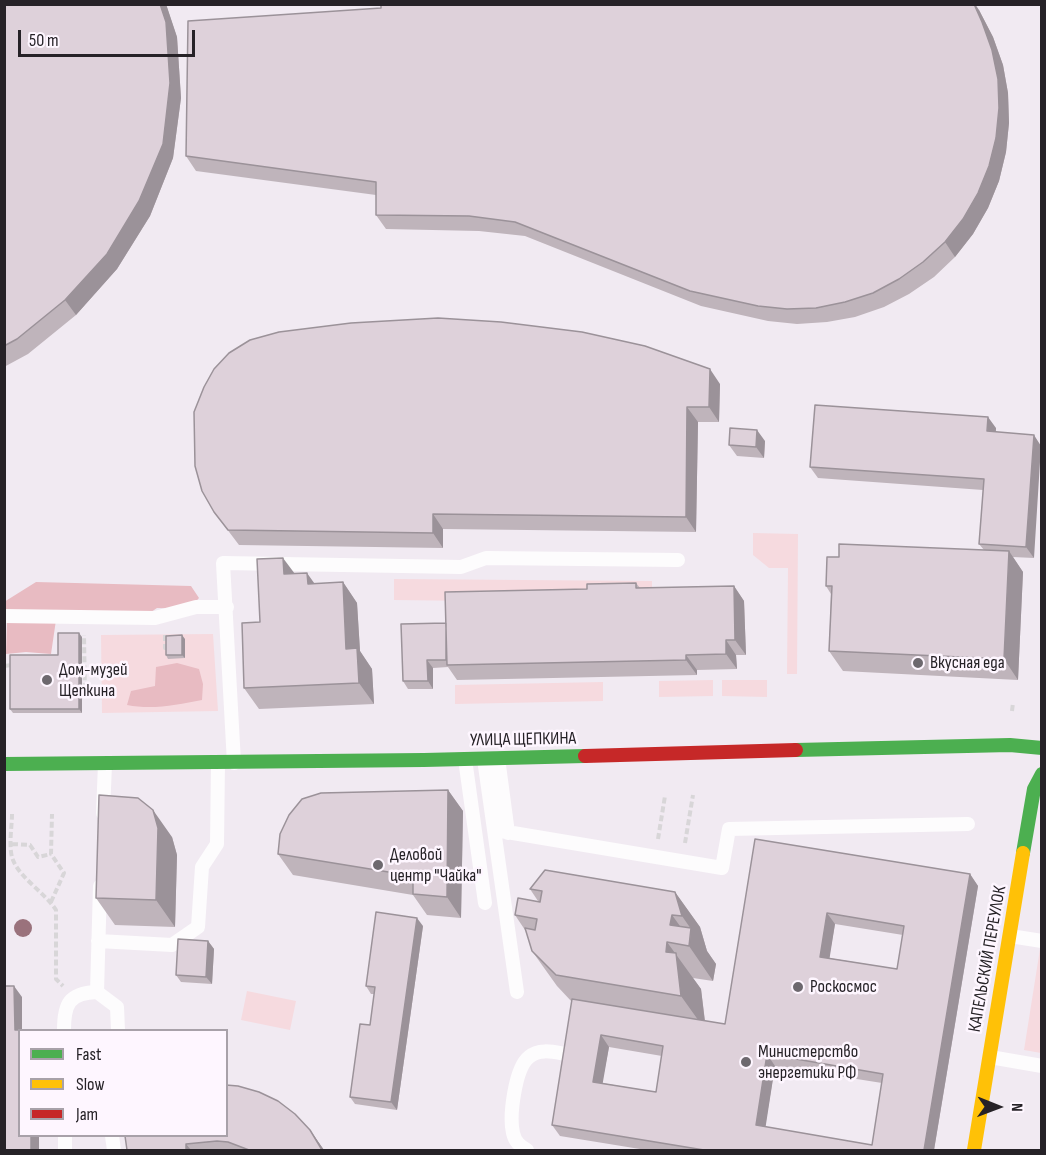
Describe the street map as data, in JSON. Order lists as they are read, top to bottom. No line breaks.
{"streets":{"street":["УЛИЦА ЩЕПКИНА","КАПЕЛЬСКИЙ ПЕРЕУЛОК"]},"places":["Вкусная еда","Дом-музей Щепкина","Деловой центр \"Чайка\"","Роскосмос","Министерство энергетики РФ"],"legend":["Fast","Slow","Jam"],"scale_bar":"50 m","north":"right"}
